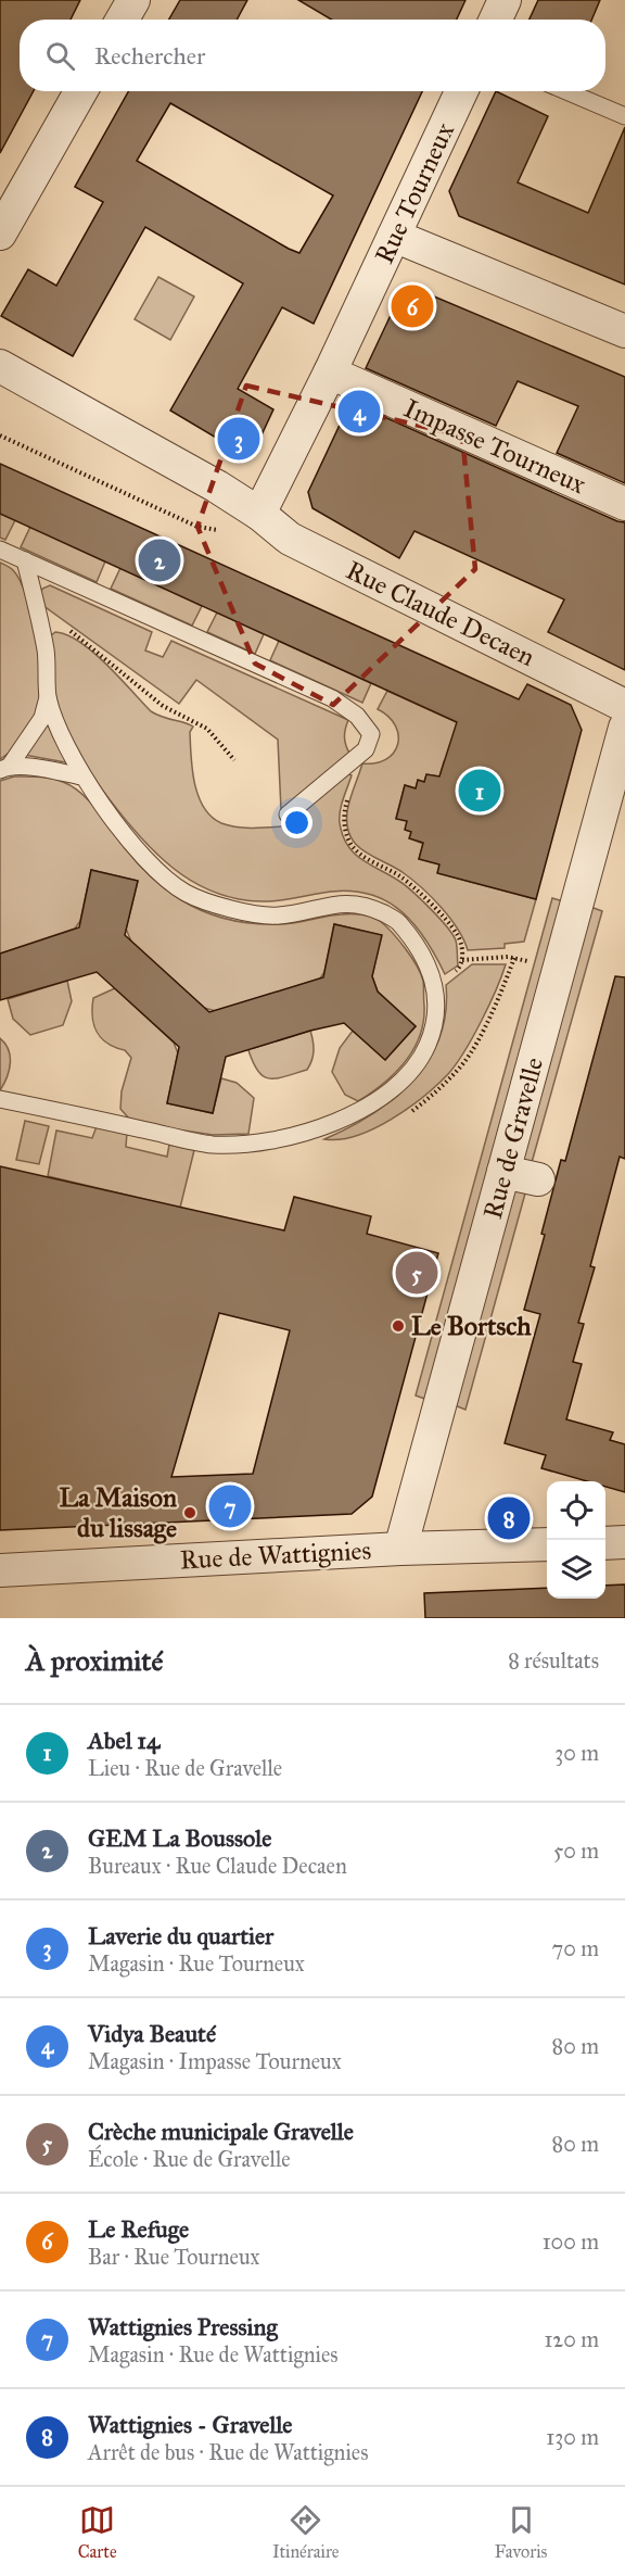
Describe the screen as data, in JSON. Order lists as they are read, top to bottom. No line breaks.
{"streets":{"street":["Rue Tourneux","Impasse Tourneux","Rue Claude Decaen","Rue de Gravelle","Rue de Wattignies"]},"crossings":[["Rue Tourneux","Impasse Tourneux"],["Rue Tourneux","Rue Claude Decaen"],["Rue de Gravelle","Rue de Wattignies"]],"places":["Le Bortsch","La Maison du lissage"],"page":{"search":"Rechercher","pins":["6","4","3","2","1","5","7","8"],"heading":["À proximité","8 résultats"],"list":[{"mark":"1","name":"Abel 14","note":"Lieu · Rue de Gravelle","value":"30 m"},{"mark":"2","name":"GEM La Boussole","note":"Bureaux · Rue Claude Decaen","value":"50 m"},{"mark":"3","name":"Laverie du quartier","note":"Magasin · Rue Tourneux","value":"70 m"},{"mark":"4","name":"Vidya Beauté","note":"Magasin · Impasse Tourneux","value":"80 m"},{"mark":"5","name":"Crèche municipale Gravelle","note":"École · Rue de Gravelle","value":"80 m"},{"mark":"6","name":"Le Refuge","note":"Bar · Rue Tourneux","value":"100 m"},{"mark":"7","name":"Wattignies Pressing","note":"Magasin · Rue de Wattignies","value":"120 m"},{"mark":"8","name":"Wattignies - Gravelle","note":"Arrêt de bus · Rue de Wattignies","value":"130 m"}],"nav":["Carte","Itinéraire","Favoris"]}}
